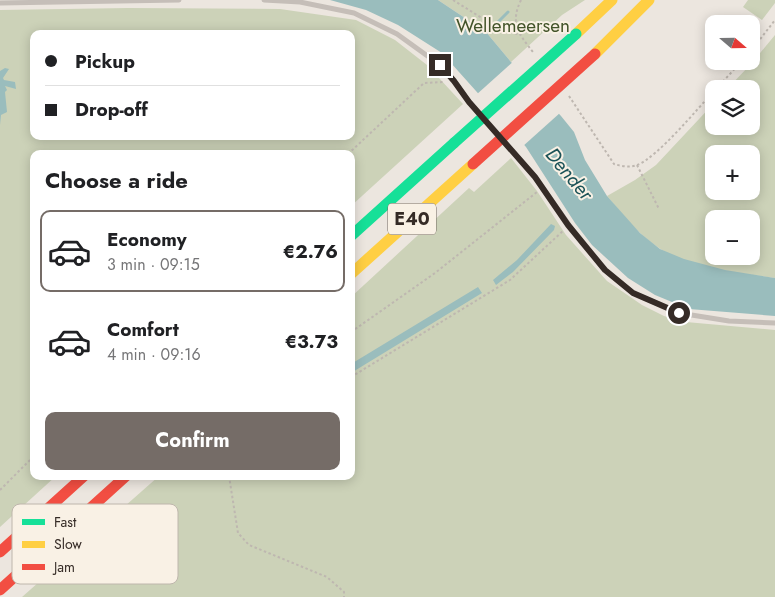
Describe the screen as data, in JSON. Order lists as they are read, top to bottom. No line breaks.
{"streets":{"highway":["E40"]},"water":["Dender"],"parks":["Wellemeersen"],"legend":["Fast","Slow","Jam"],"north":"right","page":{"map_buttons":["+","−"],"banner":["Pickup","Drop-off"],"heading":"Choose a ride","list":[{"name":"Economy","note":"3 min · 09:15","value":"€2.76"},{"name":"Comfort","note":"4 min · 09:16","value":"€3.73"}],"buttons":"Confirm"}}
